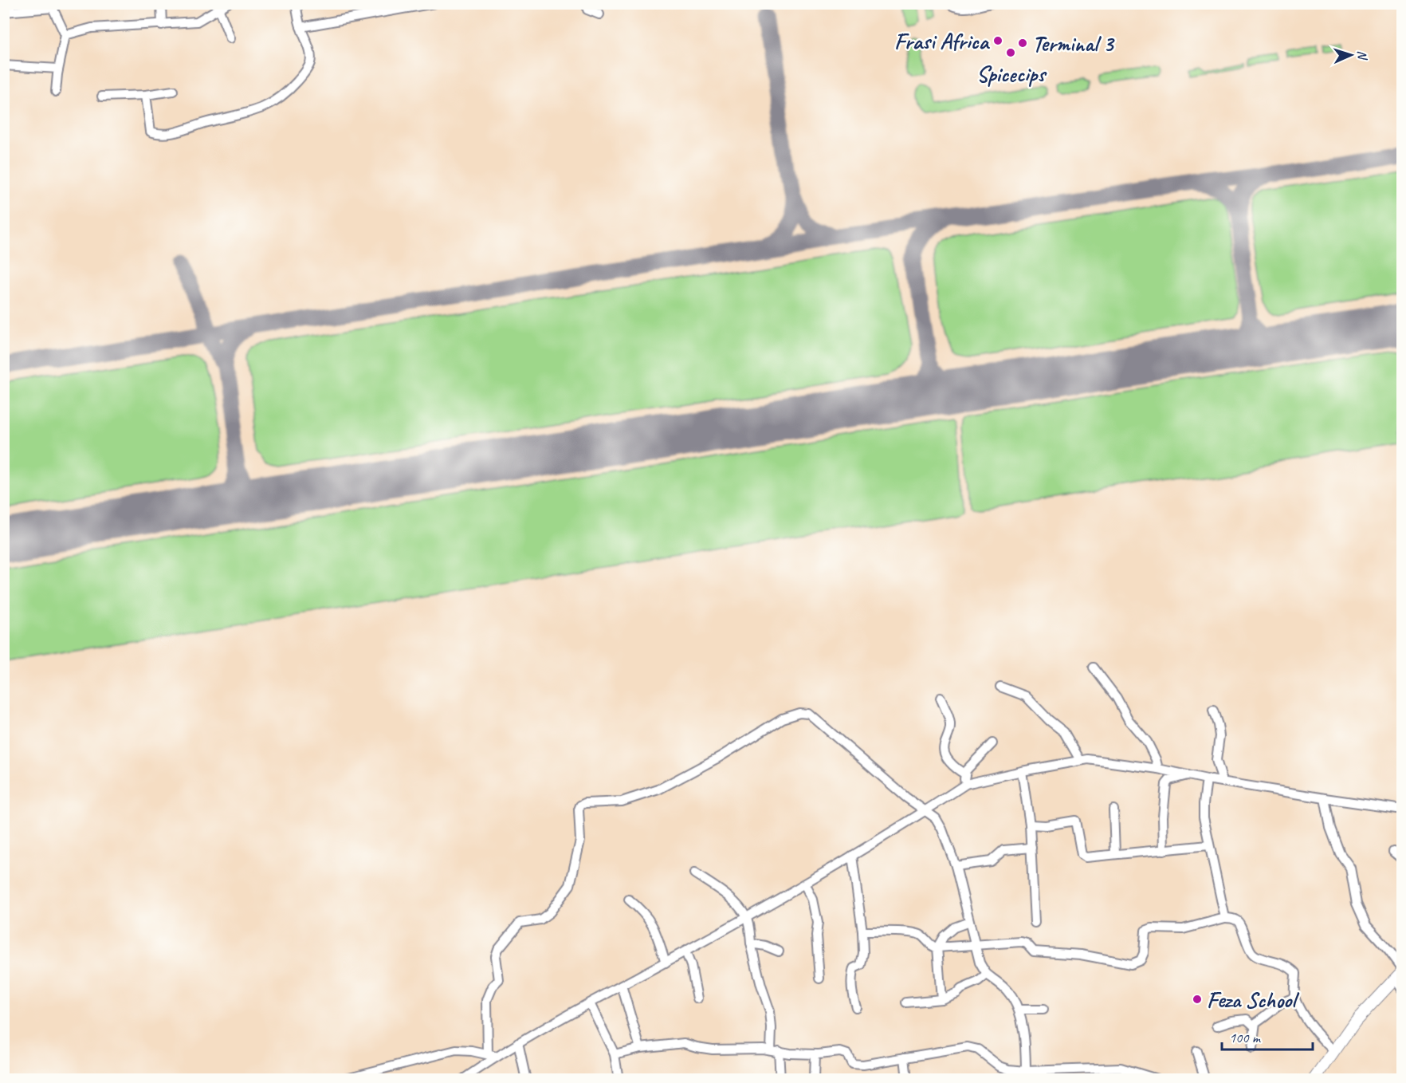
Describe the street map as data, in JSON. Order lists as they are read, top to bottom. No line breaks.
{"places":["Frasi Africa","Terminal 3","Spicecips","Feza School"],"scale_bar":"100 m","north":"right"}
